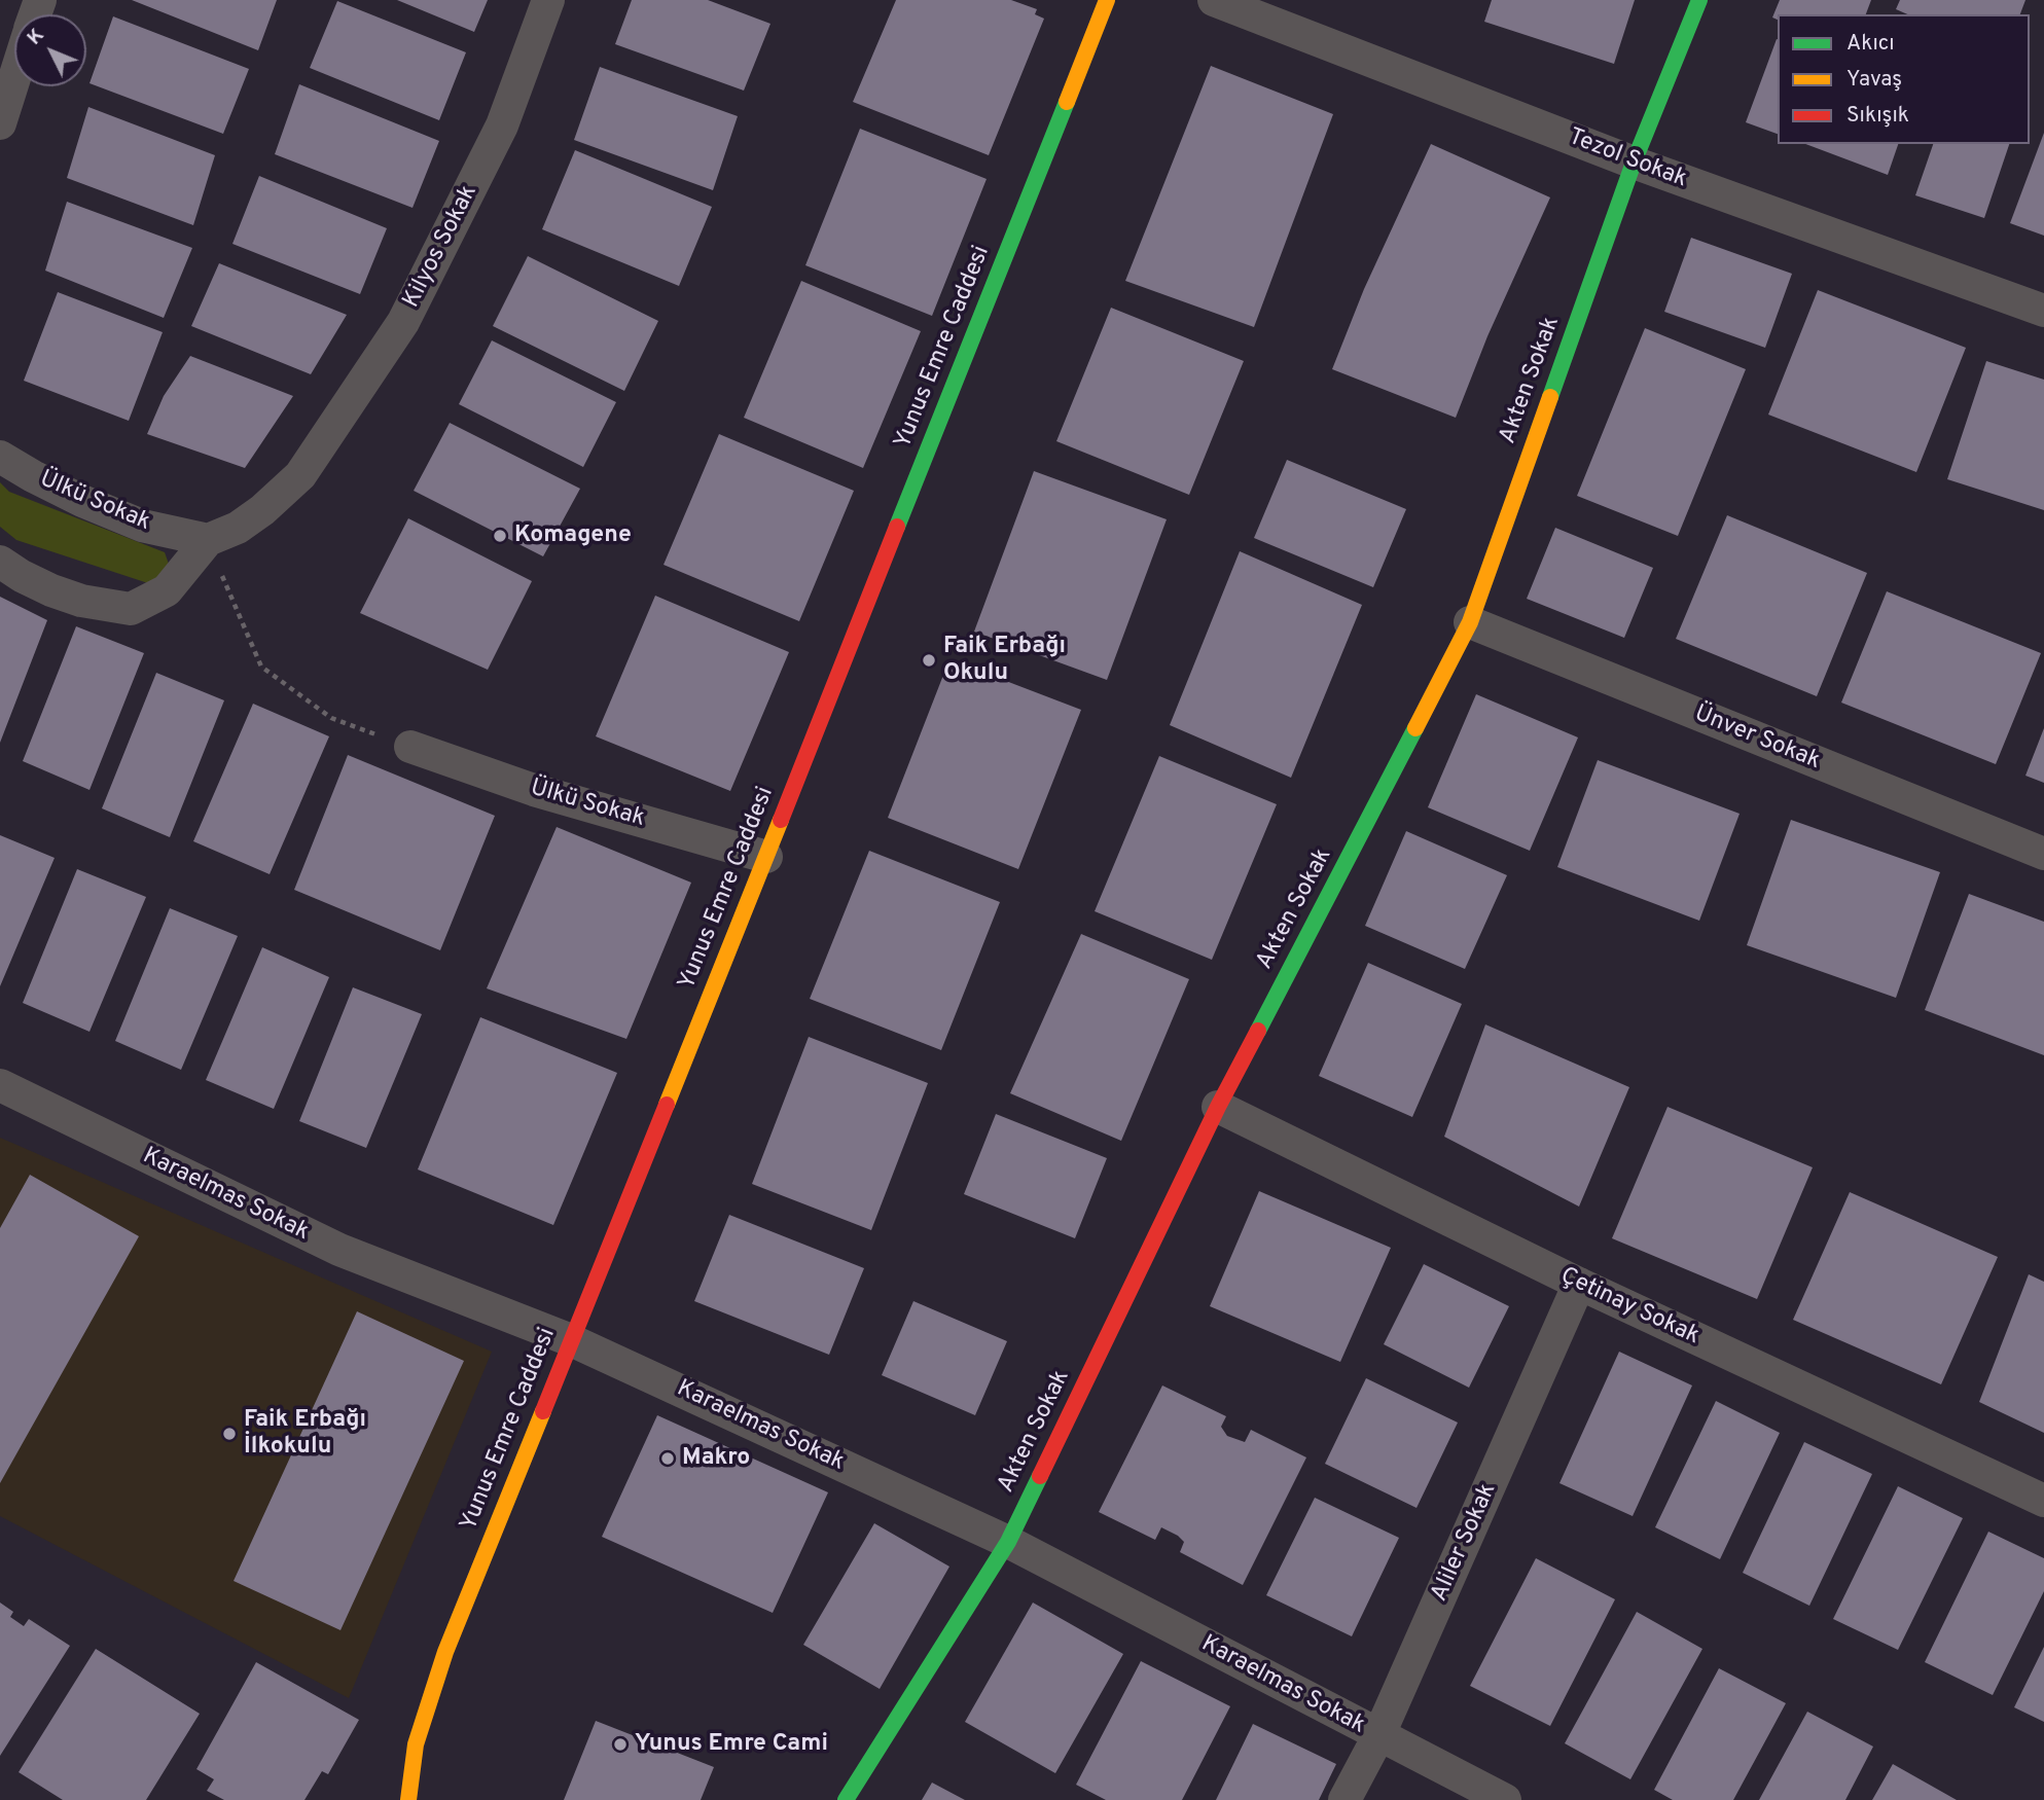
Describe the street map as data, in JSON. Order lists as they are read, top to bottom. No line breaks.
{"streets":{"street":["Tezol Sokak","Kilyos Sokak","Yunus Emre Caddesi","Akten Sokak","Ülkü Sokak","Ünver Sokak","Karaelmas Sokak","Çetinay Sokak","Aliler Sokak"]},"crossings":[["Tezol Sokak","Akten Sokak"],["Kilyos Sokak","Ülkü Sokak"],["Yunus Emre Caddesi","Ülkü Sokak"],["Yunus Emre Caddesi","Karaelmas Sokak"],["Akten Sokak","Ünver Sokak"],["Akten Sokak","Karaelmas Sokak"],["Akten Sokak","Çetinay Sokak"],["Karaelmas Sokak","Aliler Sokak"],["Çetinay Sokak","Aliler Sokak"]],"places":["Komagene","Faik Erbağı Okulu","Faik Erbağı İlkokulu","Makro","Yunus Emre Cami"],"legend":["Akıcı","Yavaş","Sıkışık"],"north":"top left"}
